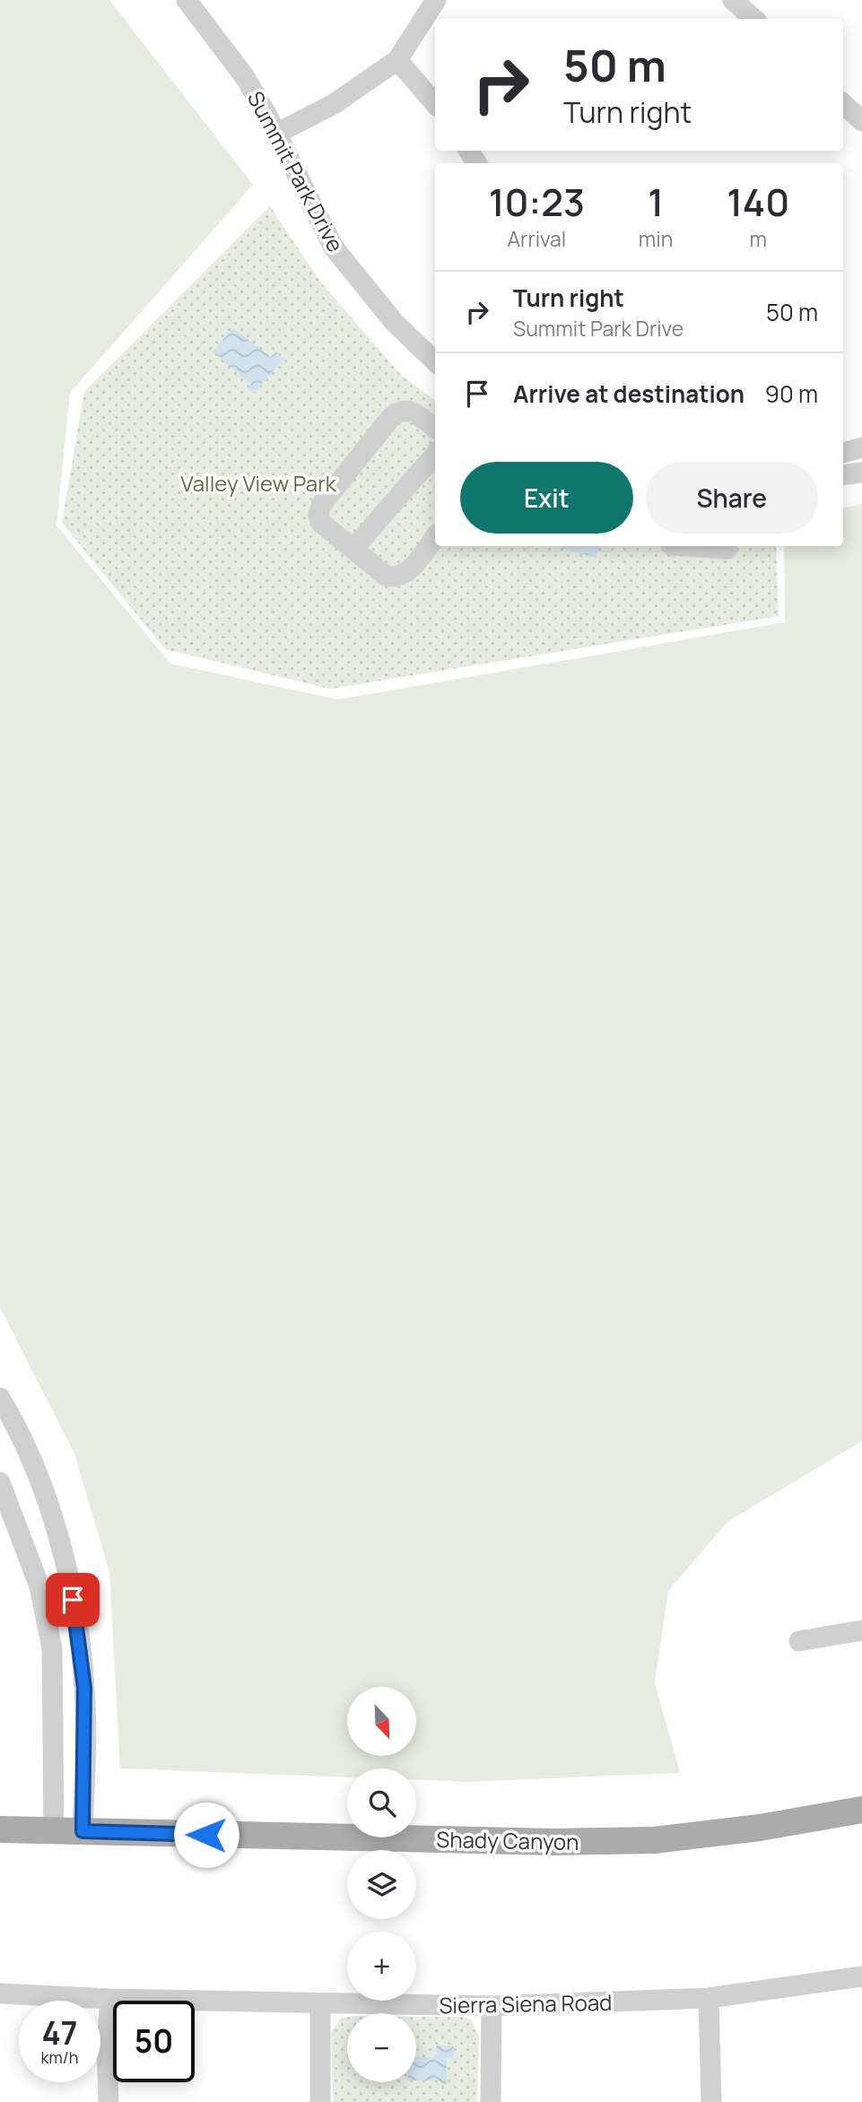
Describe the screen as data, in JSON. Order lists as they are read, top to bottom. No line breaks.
{"streets":{"main road":["Shady Canyon"],"street":["Summit Park Drive","Sierra Siena Road"]},"parks":["Valley View Park"],"north":"bottom right","page":{"turn":["50 m","Turn right"],"eta":["10:23","Arrival","1","min","140","m"],"list":[{"name":"Turn right","note":"Summit Park Drive","value":"50 m"},{"name":"Arrive at destination","value":"90 m"}],"buttons":["Exit","Share"],"map_buttons":["+","−"],"speed":"47 km/h","limit":"50"}}
